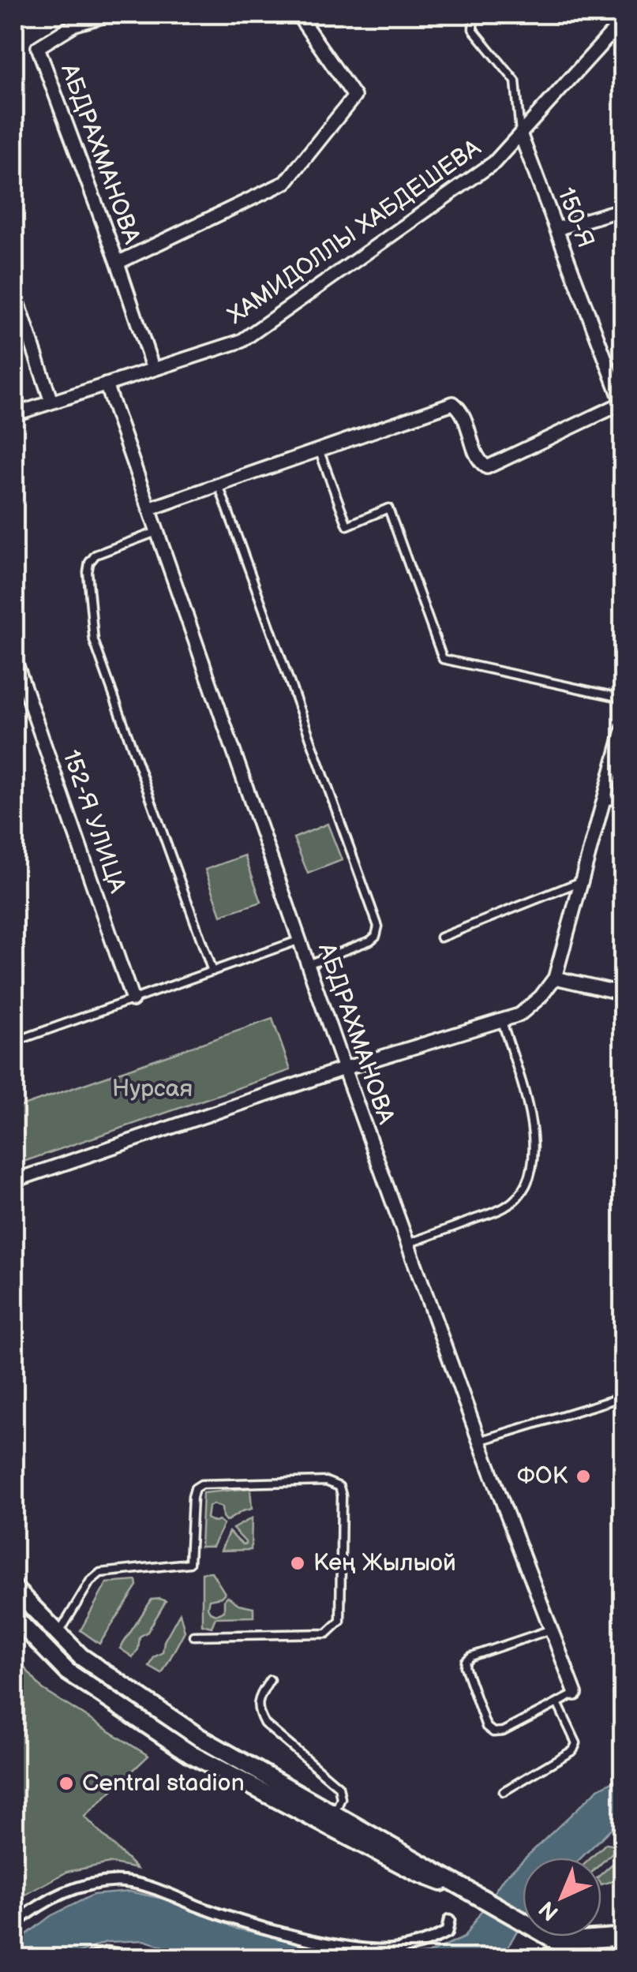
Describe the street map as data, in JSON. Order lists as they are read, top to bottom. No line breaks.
{"streets":{"street":["АБДРАХМАНОВА","150-Я","ХАМИДОЛЛЫ ХАБДЕШЕВА","152-Я УЛИЦА"]},"crossings":[["АБДРАХМАНОВА","ХАМИДОЛЛЫ ХАБДЕШЕВА"],["150-Я","ХАМИДОЛЛЫ ХАБДЕШЕВА"]],"parks":["Нурсая"],"places":["ФОК","Кең Жылыой","Central stadion"],"north":"bottom left"}
